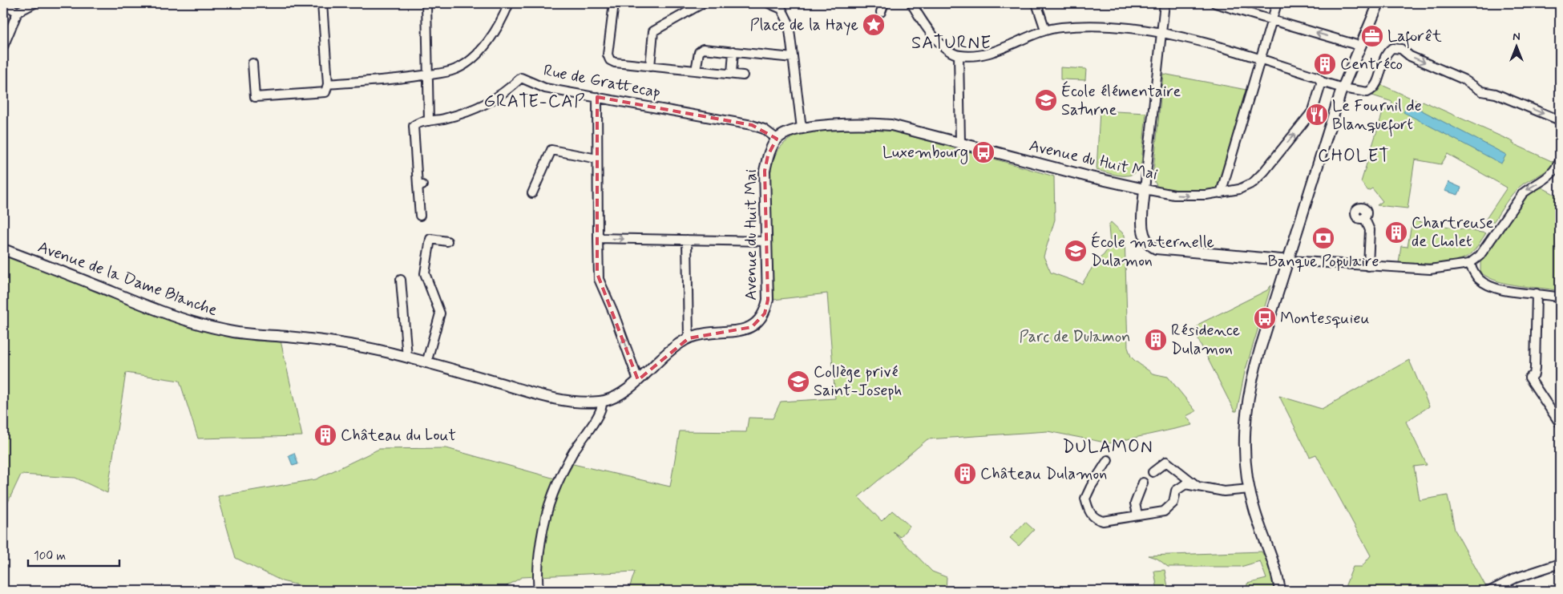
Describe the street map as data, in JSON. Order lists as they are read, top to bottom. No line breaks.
{"streets":{"main road":["Avenue du Huit Mai","Avenue de la Dame Blanche"],"street":["Rue de Grattecap"]},"crossings":[["Rue de Grattecap","Avenue du Huit Mai"],["Avenue du Huit Mai","Avenue de la Dame Blanche"]],"districts":["SATURNE","GRATE-CAP","CHOLET","DULAMON"],"parks":["Parc de Dulamon"],"places":{"place":["Place de la Haye"],"office":["Laforêt"],"building":["Centréco","Chartreuse de Cholet","Résidence Dulamon","Château du Lout","Château Dulamon"],"school or university":["École élémentaire Saturne","École maternelle Dulamon","Collège privé Saint-Joseph"],"restaurant":["Le Fournil de Blanquefort"],"bus stop":["Luxembourg","Montesquieu"],"bank":["Banque Populaire"]},"scale_bar":"100 m","north":"top"}
